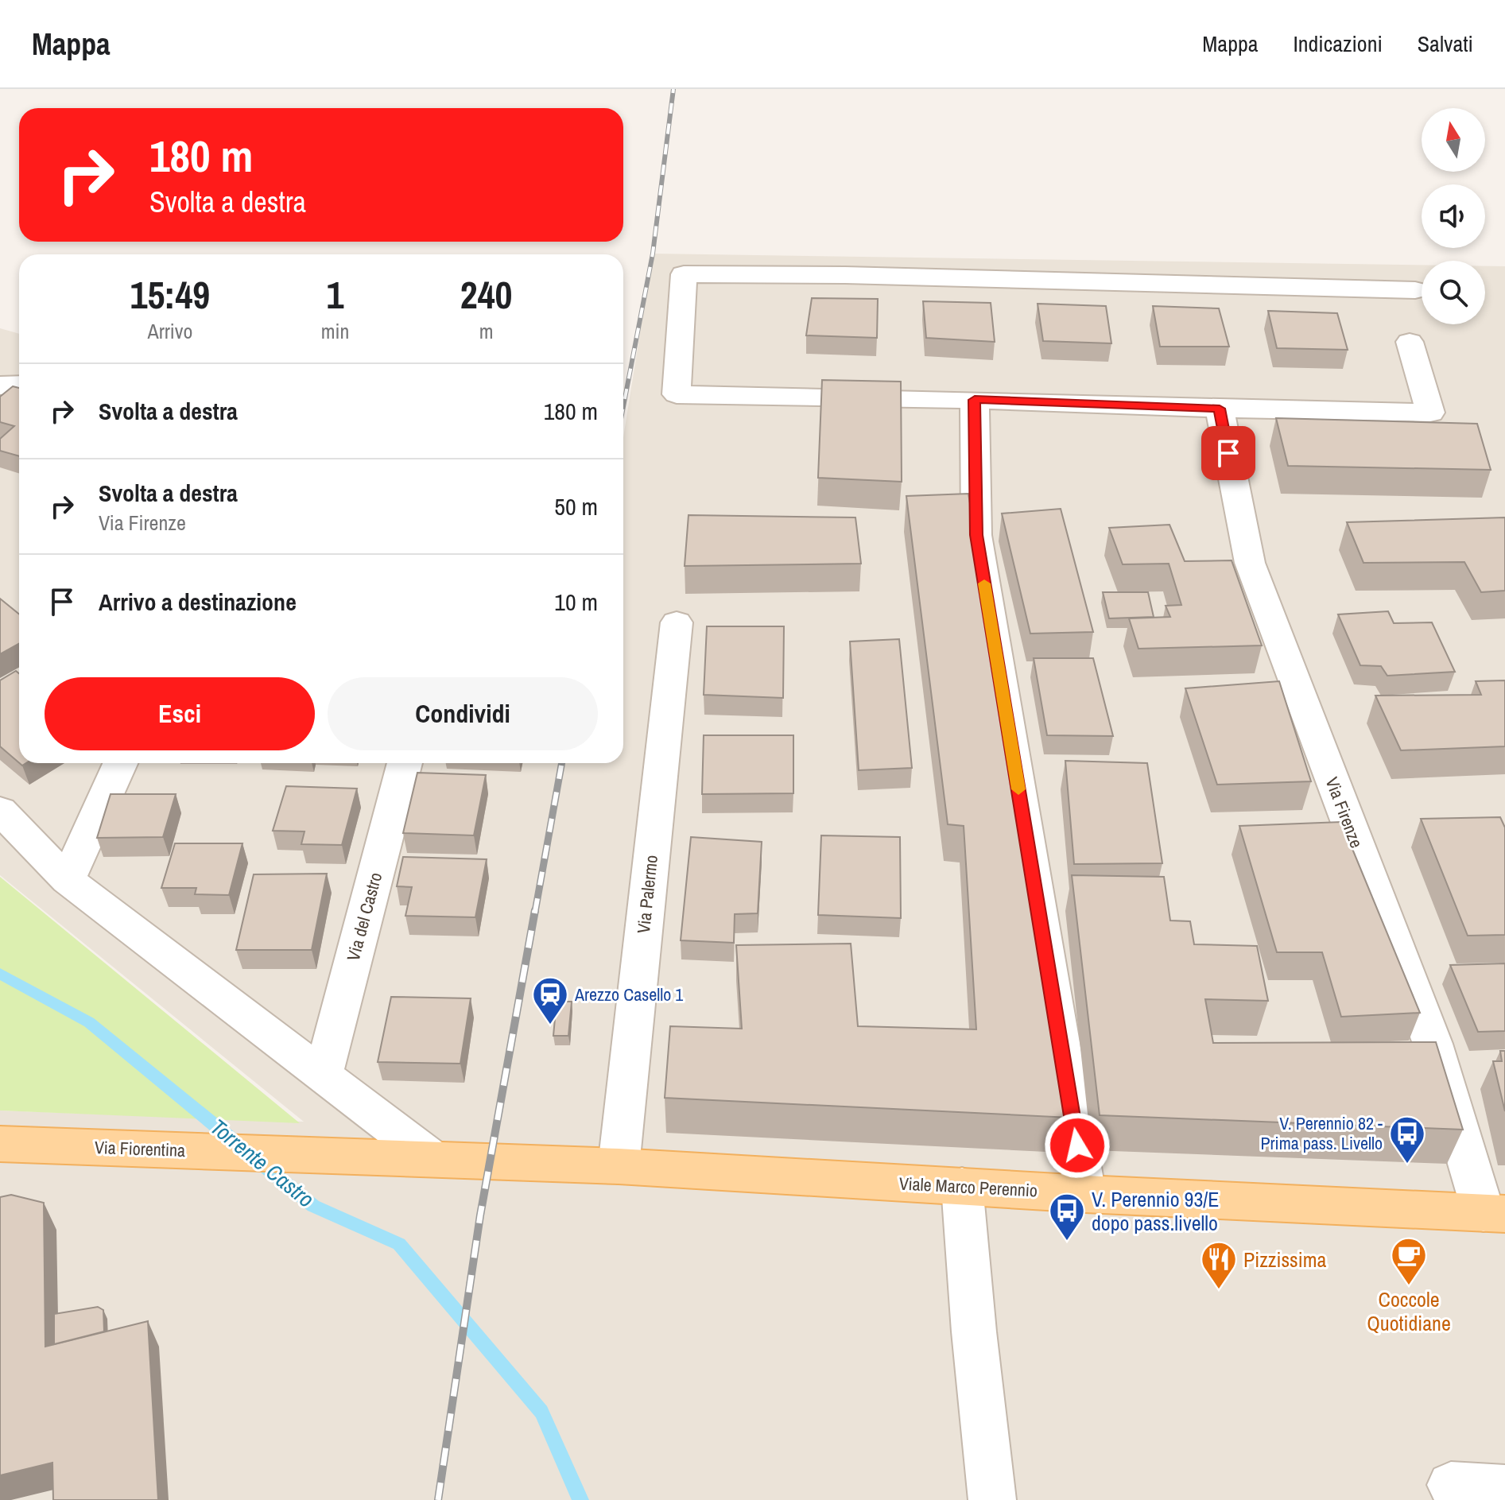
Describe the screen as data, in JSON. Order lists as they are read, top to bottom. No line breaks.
{"streets":{"main road":["Via Fiorentina","Viale Marco Perennio"],"street":["Via Firenze","Via Palermo","Via del Castro"]},"crossings":[["Via Firenze","Viale Marco Perennio"],["Via Palermo","Viale Marco Perennio"],["Via Fiorentina","Viale Marco Perennio"]],"water":["Torrente Castro"],"places":{"station":["Arezzo Casello 1"],"bus stop":["V. Perennio 82 - Prima pass. Livello","V. Perennio 93/E dopo pass.livello"],"cafe":["Coccole Quotidiane"],"restaurant":["Pizzissima"]},"north":"top","page":{"header":"Mappa","nav":["Mappa","Indicazioni","Salvati"],"turn":["180 m","Svolta a destra"],"eta":["15:49","Arrivo","1","min","240","m"],"list":[{"name":"Svolta a destra","value":"180 m"},{"name":"Svolta a destra","note":"Via Firenze","value":"50 m"},{"name":"Arrivo a destinazione","value":"10 m"}],"buttons":["Esci","Condividi"]}}
